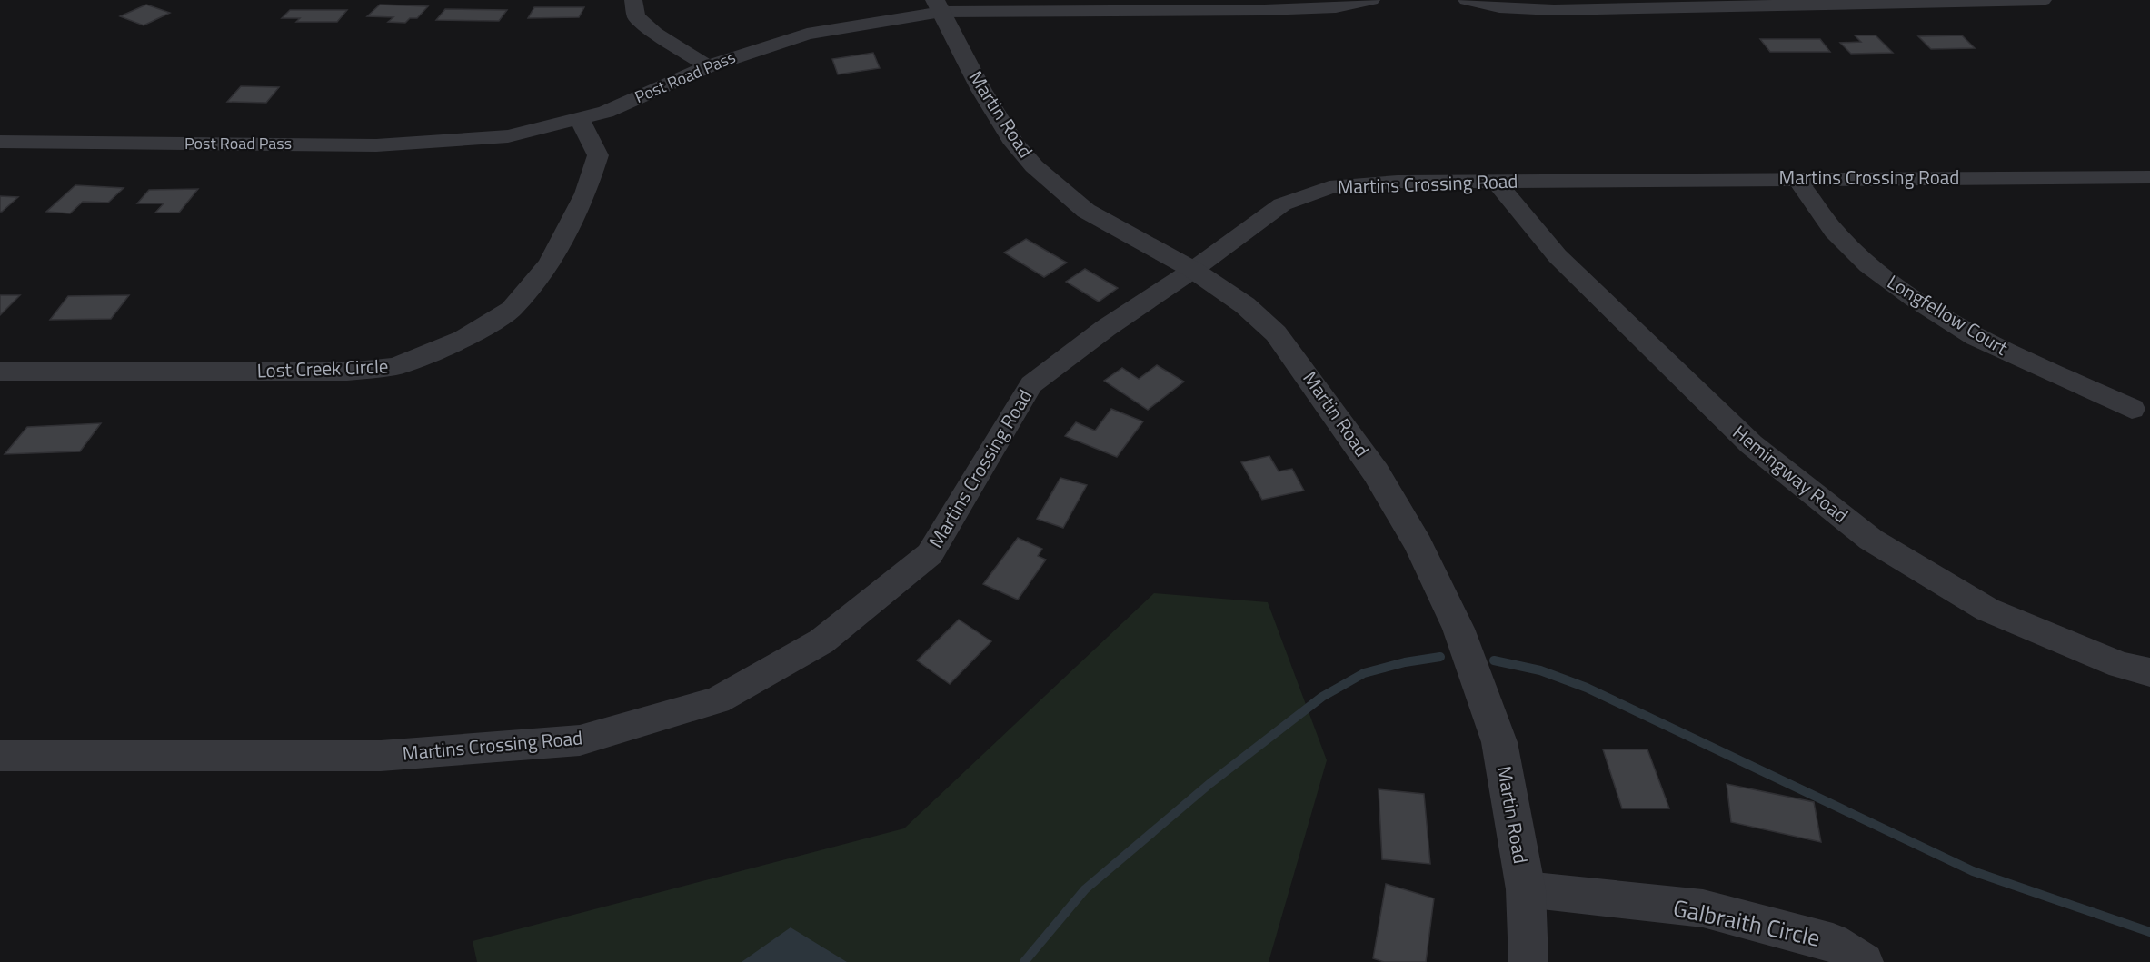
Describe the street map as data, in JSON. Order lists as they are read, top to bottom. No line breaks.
{"streets":{"street":["Post Road Pass","Martin Road","Martins Crossing Road","Longfellow Court","Lost Creek Circle","Hemingway Road","Galbraith Circle"]},"crossings":[["Post Road Pass","Martin Road"],["Post Road Pass","Lost Creek Circle"],["Martin Road","Martins Crossing Road"],["Martin Road","Galbraith Circle"],["Martins Crossing Road","Longfellow Court"],["Martins Crossing Road","Hemingway Road"]]}
